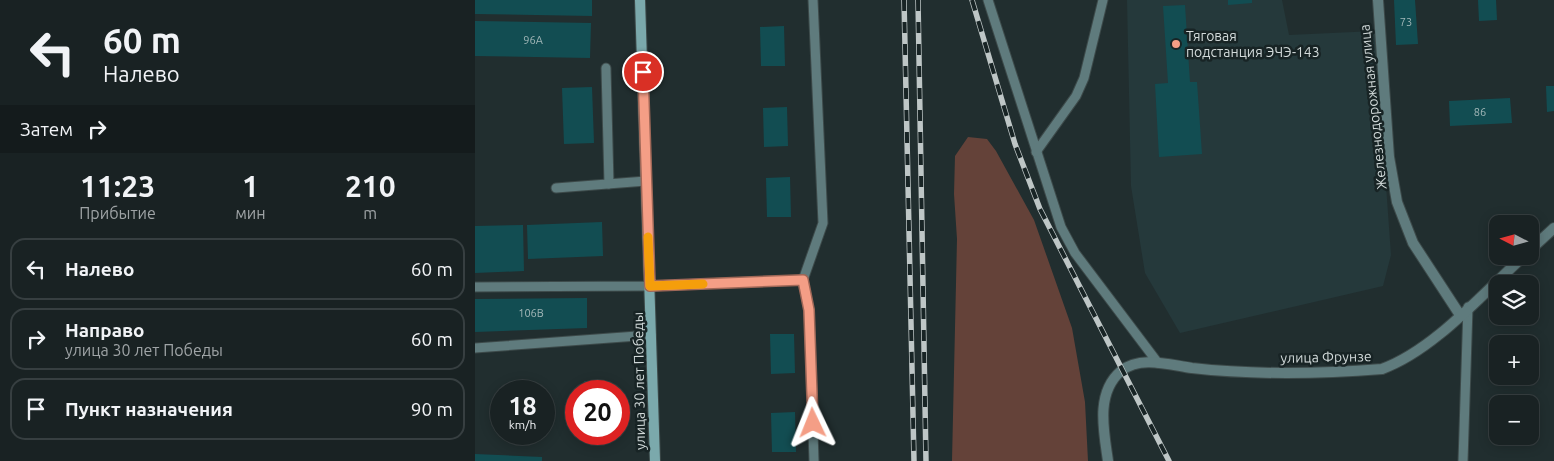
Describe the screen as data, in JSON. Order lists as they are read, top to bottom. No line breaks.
{"streets":{"main road":["улица 30 лет Победы"],"street":["Железнодорожная улица","улица Фрунзе"]},"crossings":[["Железнодорожная улица","улица Фрунзе"]],"places":["Тяговая подстанция ЭЧЭ-143"],"house_numbers":["73","96А","86","106В"],"north":"left","page":{"turn":["60 m","Налево"],"then":"Затем","eta":["11:23","Прибытие","1","мин","210","m"],"map_buttons":["+","−"],"list":[{"name":"Налево","value":"60 m"},{"name":"Направо","note":"улица 30 лет Победы","value":"60 m"},{"name":"Пункт назначения","value":"90 m"}],"speed":"18 km/h","limit":"20"}}
